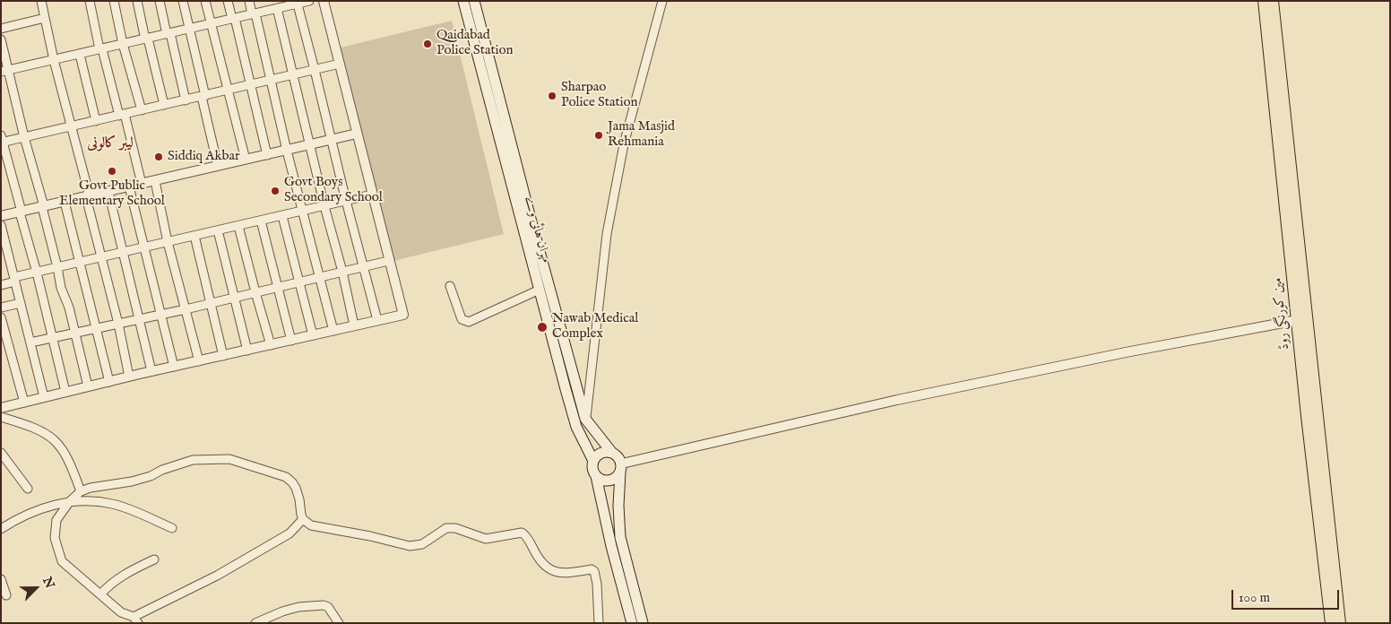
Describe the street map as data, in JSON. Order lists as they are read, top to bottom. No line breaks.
{"streets":{"main road":["مہران ہائی وے","مین کورنگی روڈ"]},"districts":["لیبر کالونی"],"places":["Qaidabad Police Station","Sharpao Police Station","Jama Masjid Rehmania","Siddiq Akbar","Govt Public Elementary School","Govt Boys Secondary School","Nawab Medical Complex"],"scale_bar":"100 m","north":"top right"}
